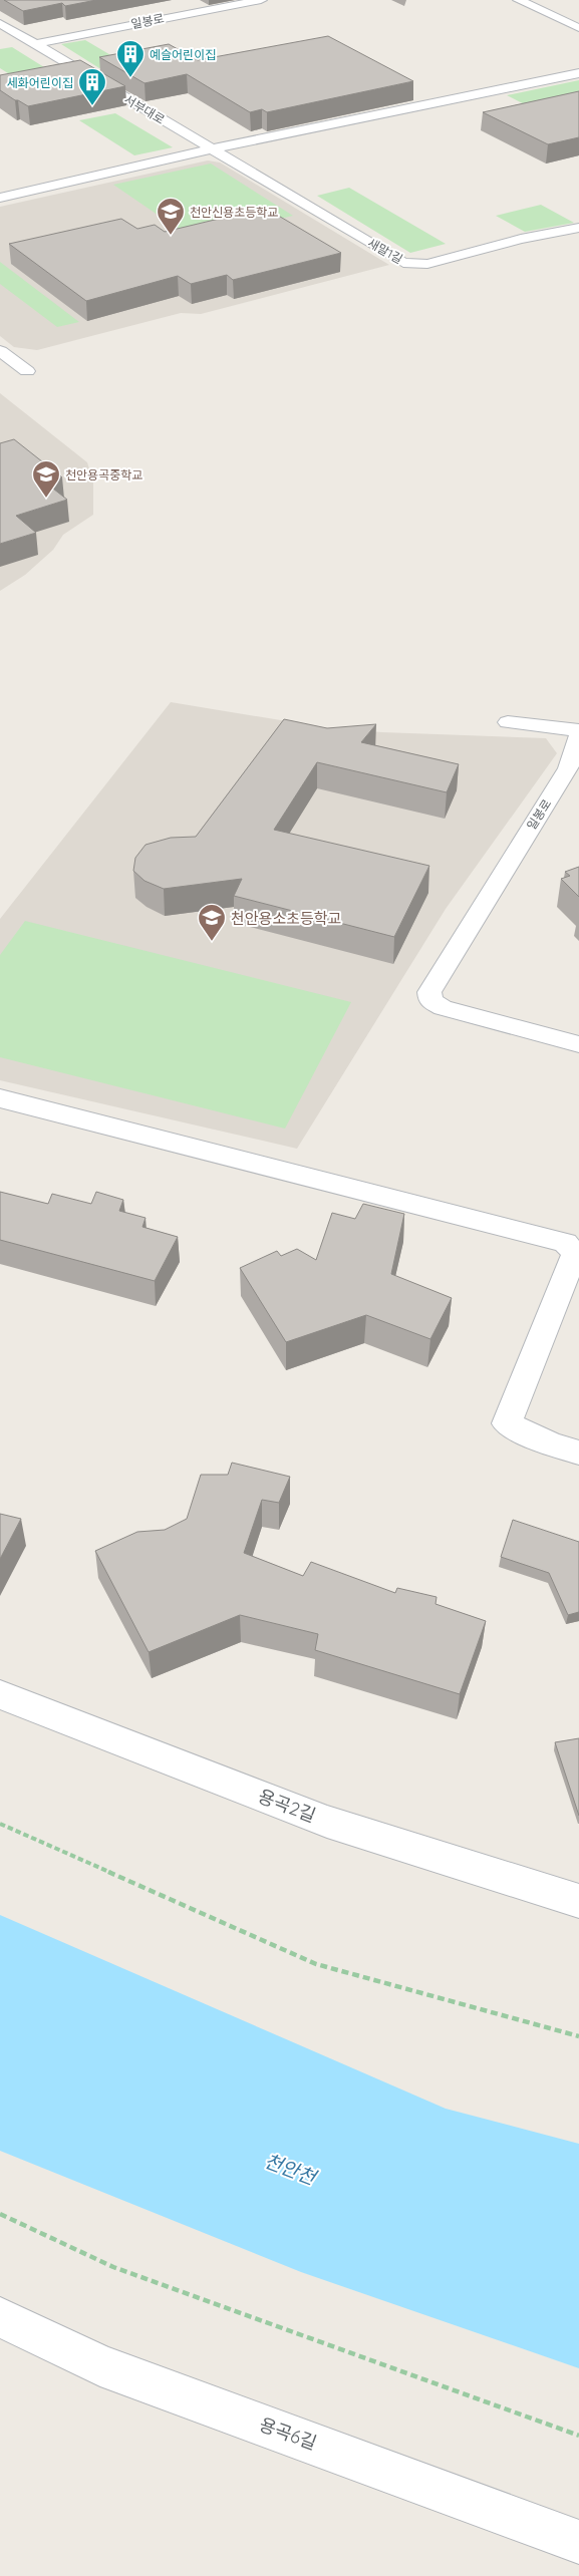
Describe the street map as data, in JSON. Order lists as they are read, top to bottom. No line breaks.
{"streets":{"street":["일봉로","서부대로","새말1길","용곡2길","용곡6길"]},"crossings":[["일봉로","서부대로"],["서부대로","새말1길"]],"water":["천안천"],"places":{"building":["예슬어린이집","세화어린이집"],"school or university":["천안신용초등학교","천안용곡중학교","천안용소초등학교"]}}
